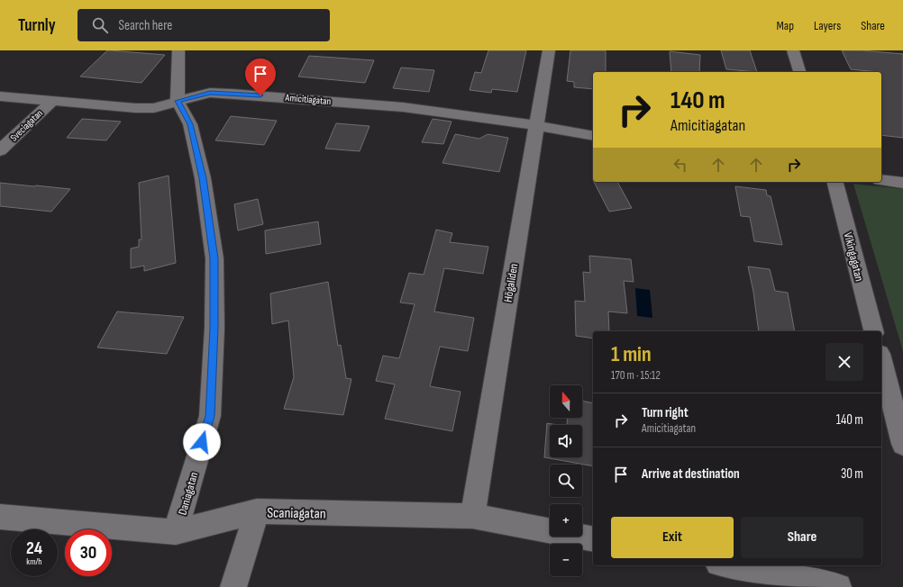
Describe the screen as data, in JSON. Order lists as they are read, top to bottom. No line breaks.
{"streets":{"street":["Amicitiagatan","Sveciagatan","Vikingagatan","Högaliden","Daniagatan","Scaniagatan"]},"crossings":[["Amicitiagatan","Sveciagatan"],["Amicitiagatan","Högaliden"],["Amicitiagatan","Daniagatan"],["Högaliden","Scaniagatan"],["Daniagatan","Scaniagatan"]],"north":"top","page":{"header":"Turnly","search":"Search here","nav":["Map","Layers","Share"],"turn":["140 m","Amicitiagatan"],"heading":["1 min","170 m · 15:12"],"map_buttons":["+","−"],"list":[{"name":"Turn right","note":"Amicitiagatan","value":"140 m"},{"name":"Arrive at destination","value":"30 m"}],"buttons":["Exit","Share"],"speed":"24 km/h","limit":"30"}}
